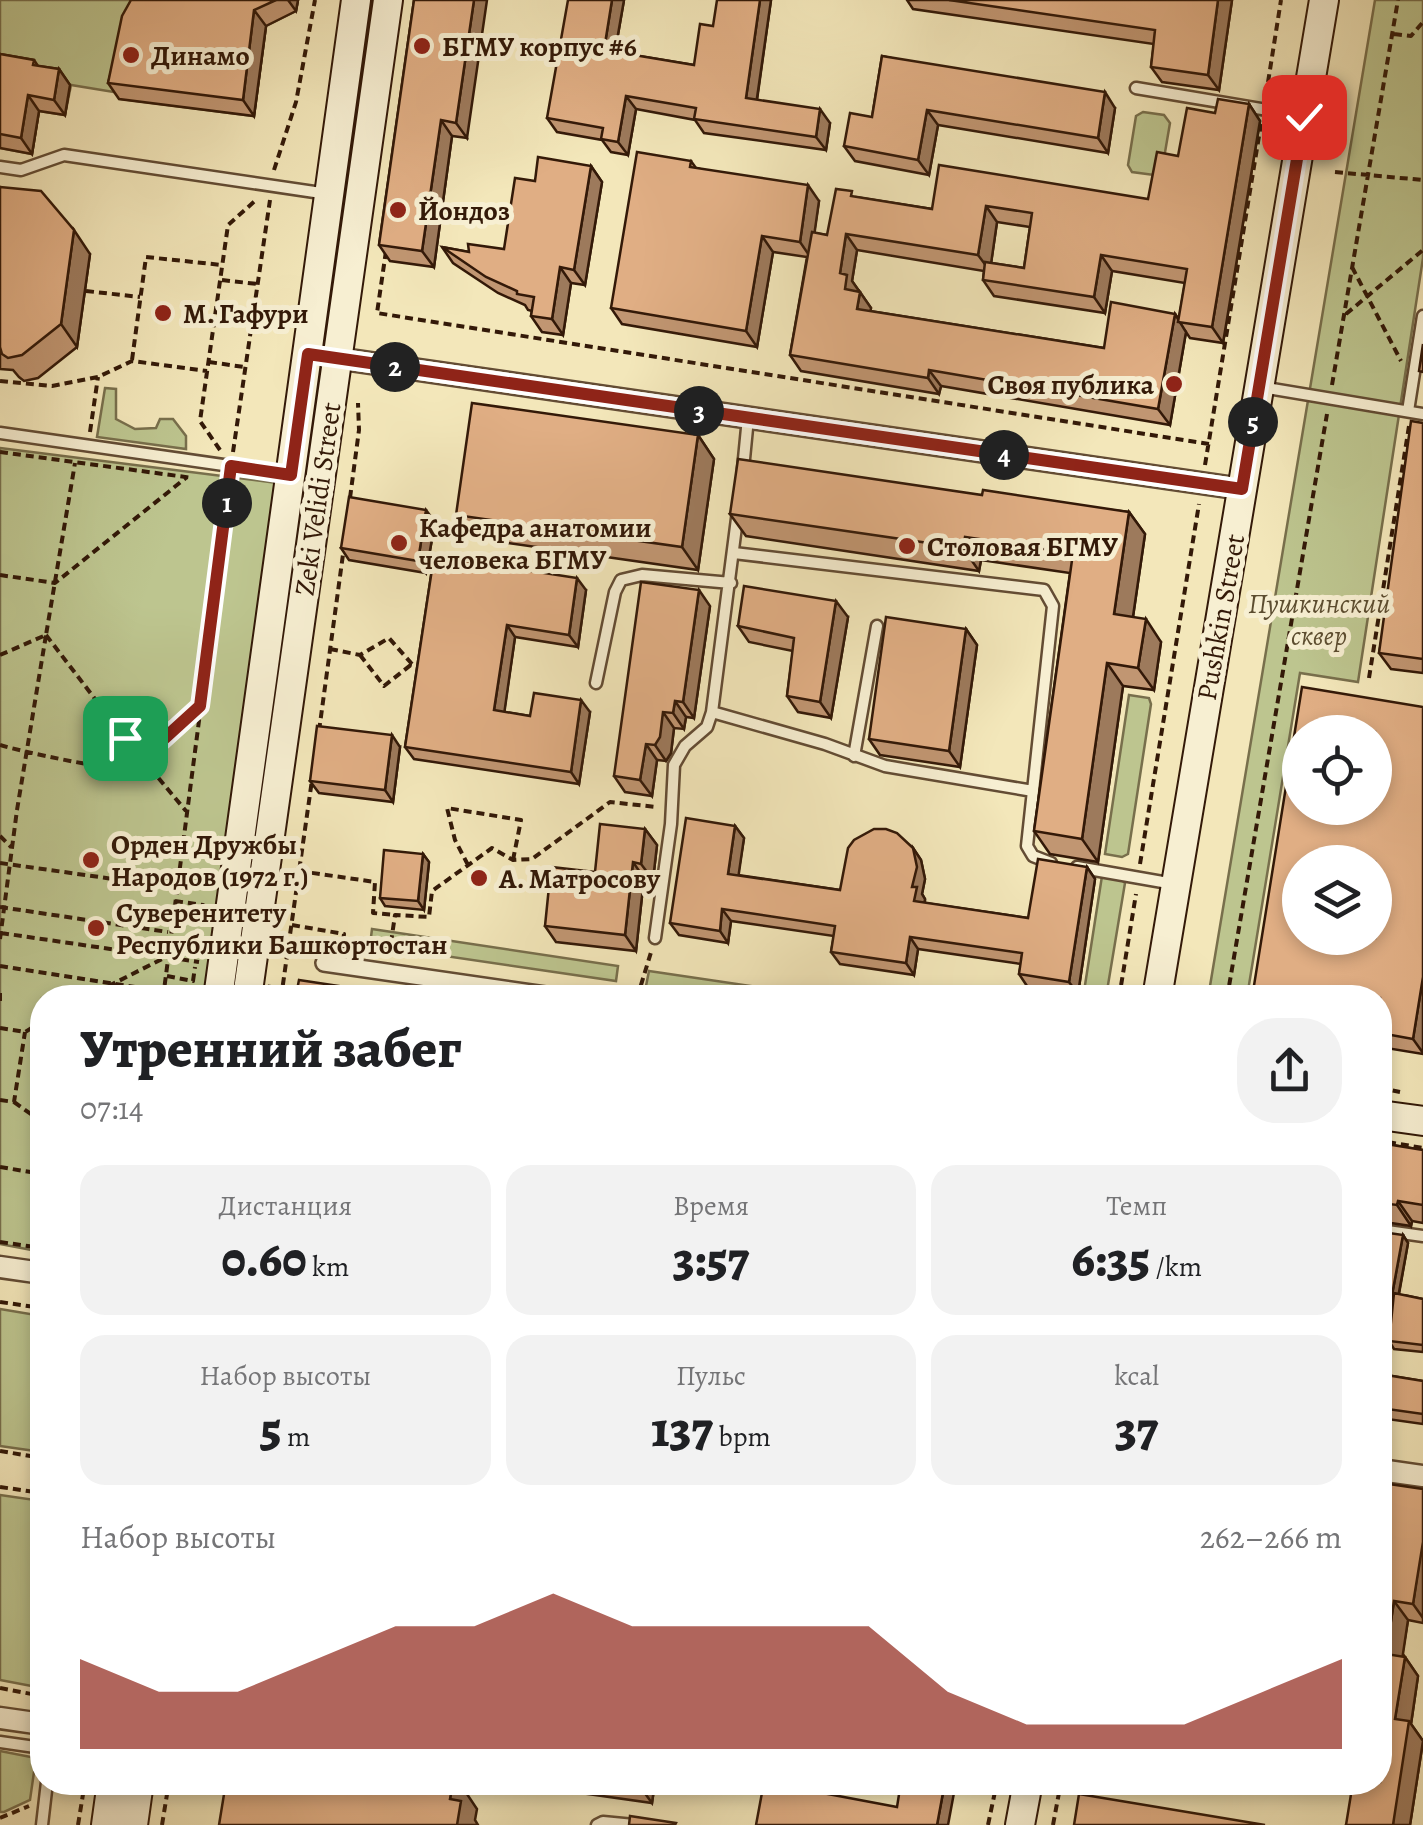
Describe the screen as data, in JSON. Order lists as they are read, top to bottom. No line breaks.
{"streets":{"main road":["Zeki Velidi Street","Pushkin Street"]},"parks":["Пушкинский сквер"],"places":["БГМУ корпус #6","Динамо","Йондоз","М. Гафури","Своя публика","Кафедра анатомии человека БГМУ","Столовая БГМУ","Орден Дружбы Народов (1972 г.)","А. Матросову","Суверенитету Республики Башкортостан"],"page":{"pins":["2","3","5","4","1"],"heading":["Утренний забег","07:14"],"stats":[["Дистанция","0.60 km"],["Время","3:57"],["Темп","6:35 /km"],["Набор высоты","5 m"],["Пульс","137 bpm"],["kcal","37"]],"chart":["Набор высоты","262–266 m"]}}
